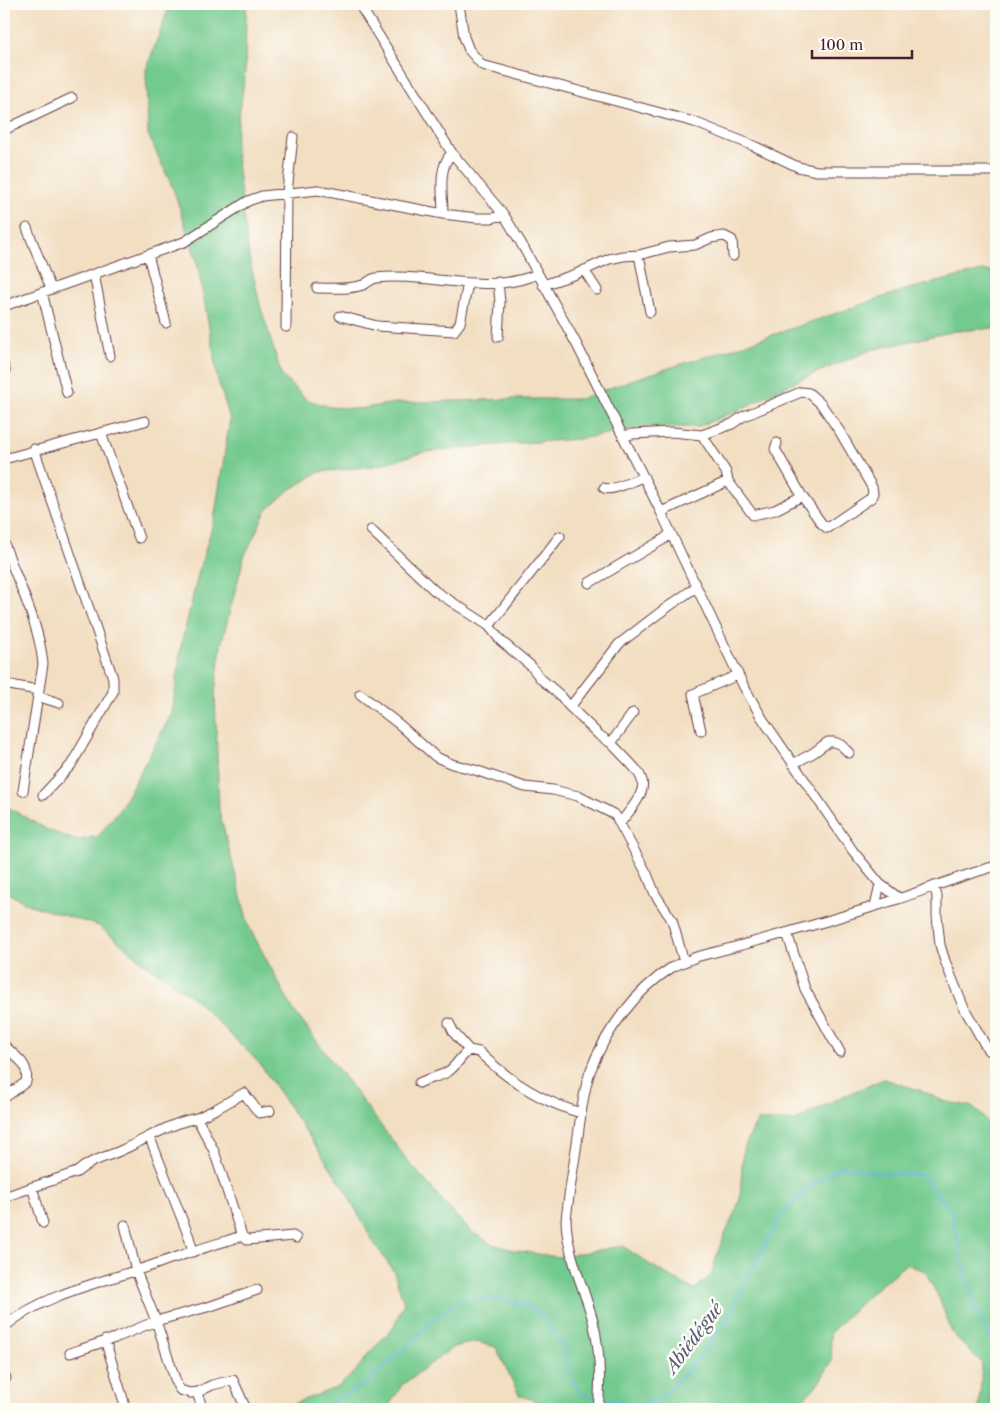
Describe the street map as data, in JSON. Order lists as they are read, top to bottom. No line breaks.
{"water":["Abiédégué"],"scale_bar":"100 m"}
